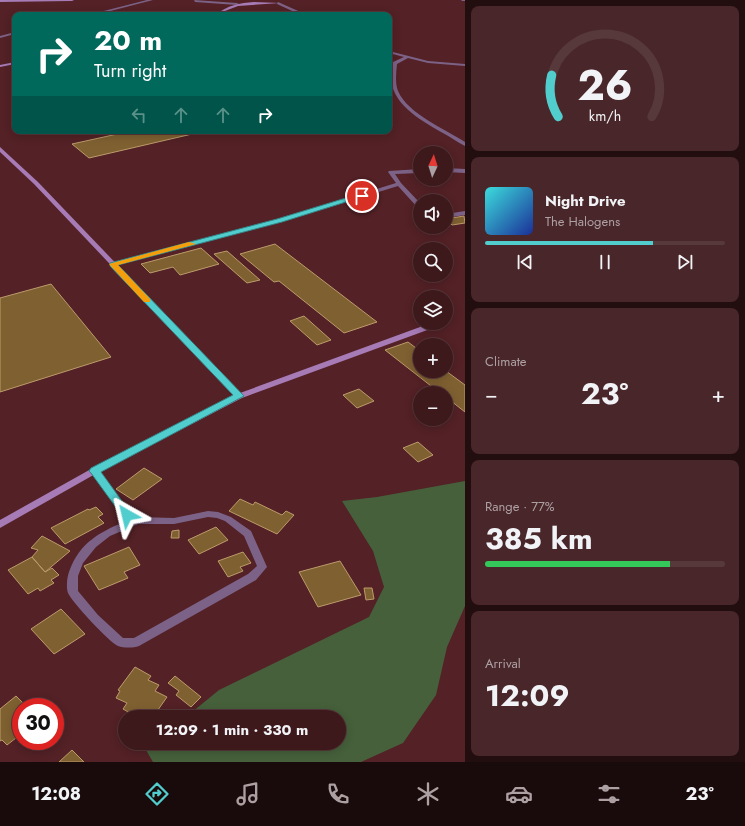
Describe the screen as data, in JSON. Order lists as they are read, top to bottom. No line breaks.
{"north":"top","page":{"turn":["20 m","Turn right"],"map_buttons":["+","−"],"song":["Night Drive","The Halogens"],"tile":["Climate",["Range · 77%","385 km"],["Arrival","12:09"]],"heat":["−","23°","+"],"limit":"30","trip":"12:09 · 1 min · 330 m","tabs":["12:08","23°"],"gauge":["26","km/h"]}}
